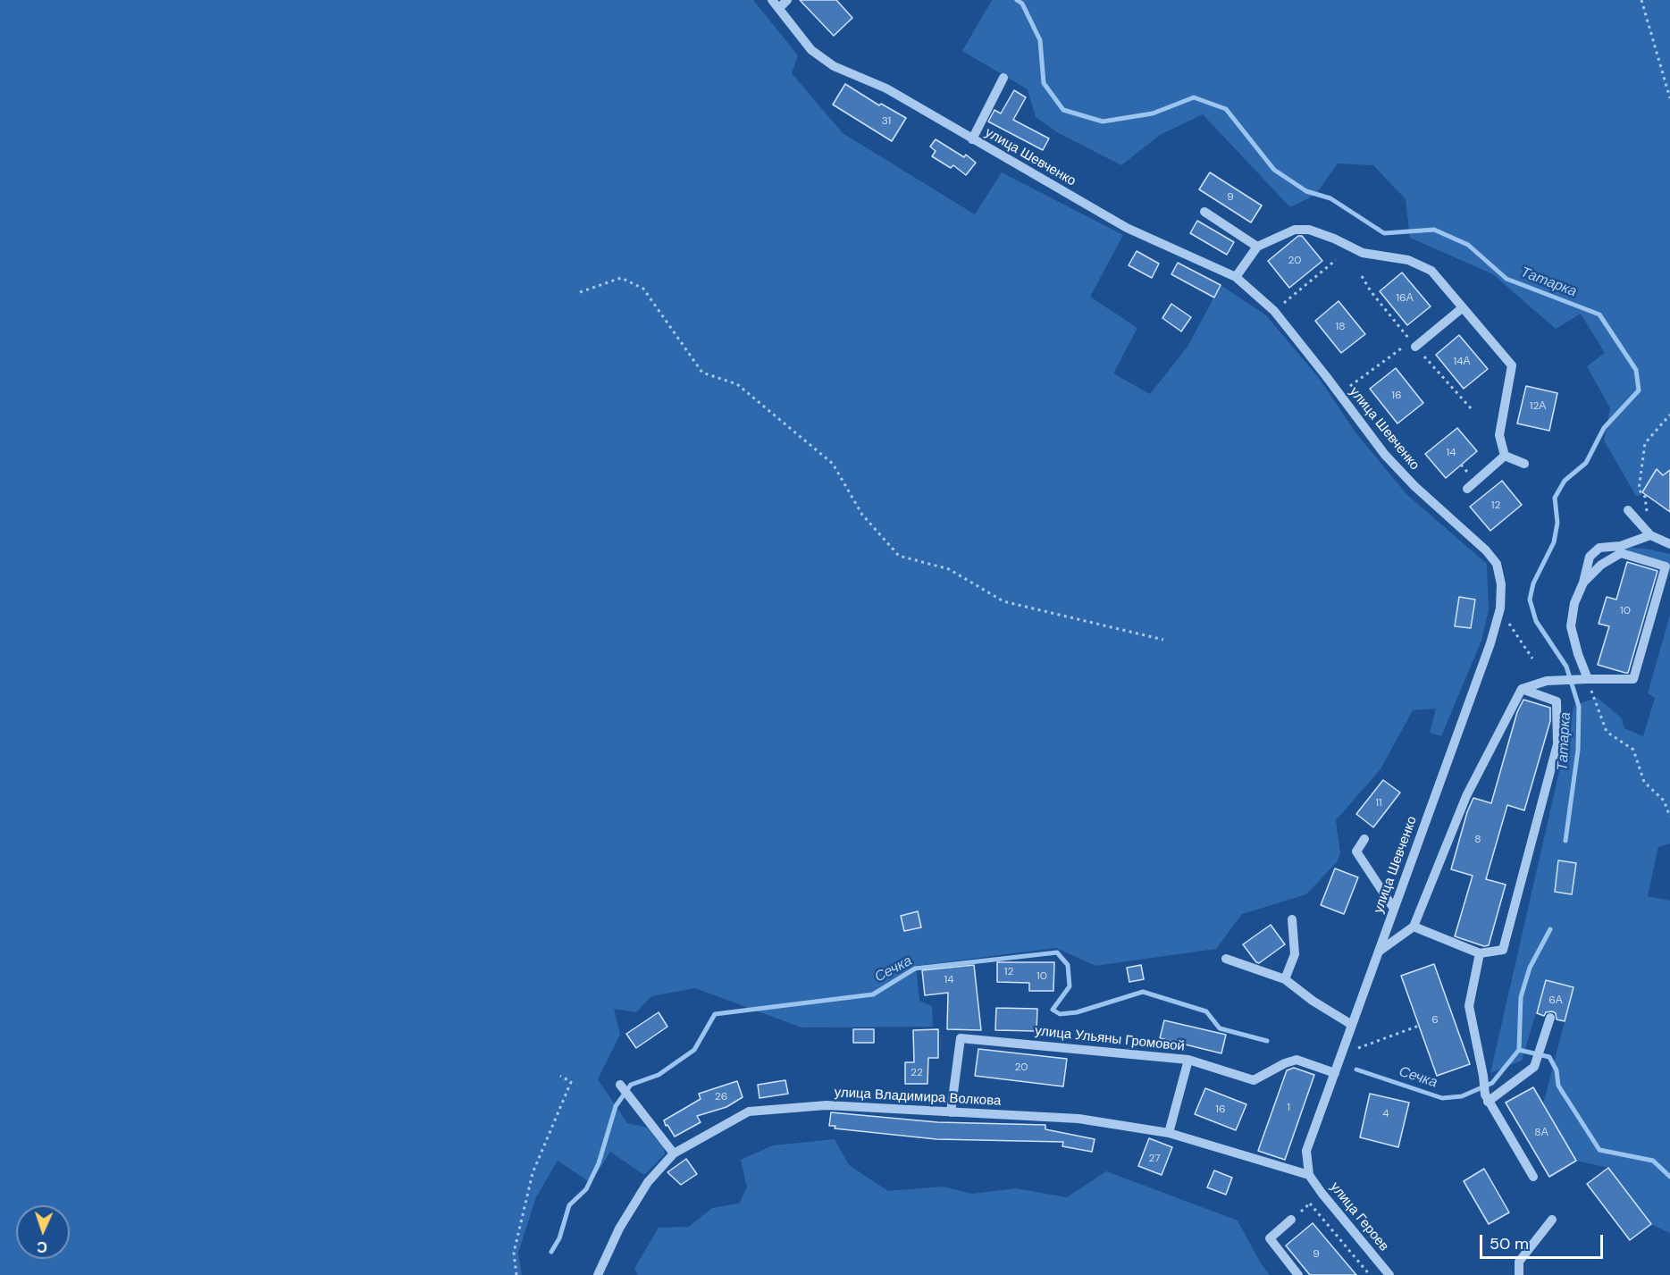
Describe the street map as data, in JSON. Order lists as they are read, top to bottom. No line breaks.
{"streets":{"street":["улица Шевченко","улица Ульяны Громовой","улица Владимира Волкова","улица Героев"]},"crossings":[["улица Шевченко","улица Ульяны Громовой"],["улица Шевченко","улица Владимира Волкова"],["улица Шевченко","улица Героев"],["улица Ульяны Громовой","улица Владимира Волкова"],["улица Владимира Волкова","улица Героев"]],"water":["Татарка","Сечка"],"house_numbers":["31","9","20","16А","18","14А","16","12А","14","12","10","11","8","12","10","14","6А","6","20","22","26","1","16","4","8А","27","9"],"scale_bar":"50 m","north":"bottom"}
